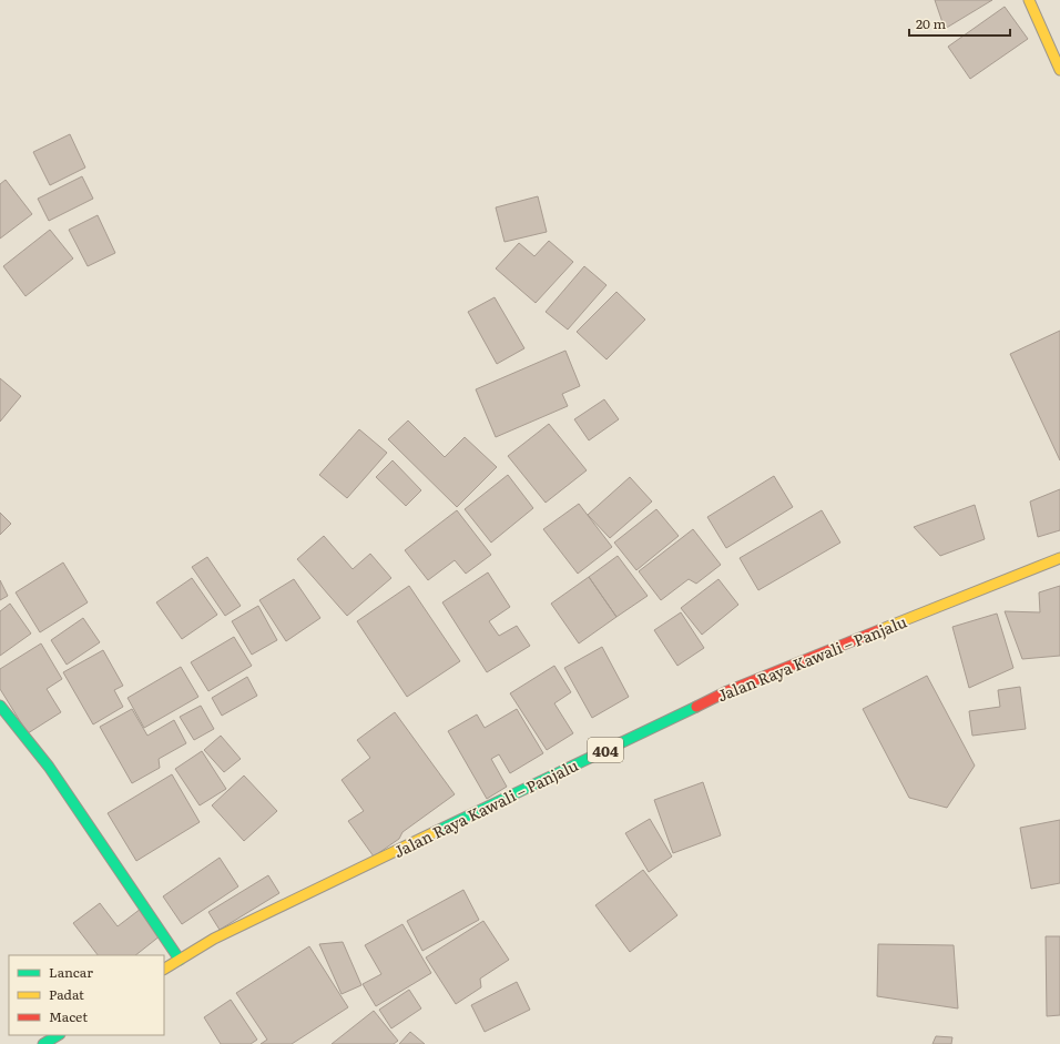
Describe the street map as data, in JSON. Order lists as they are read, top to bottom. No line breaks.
{"streets":{"main road":["Jalan Raya Kawali – Panjalu","404"]},"legend":["Lancar","Padat","Macet"],"scale_bar":"20 m"}
